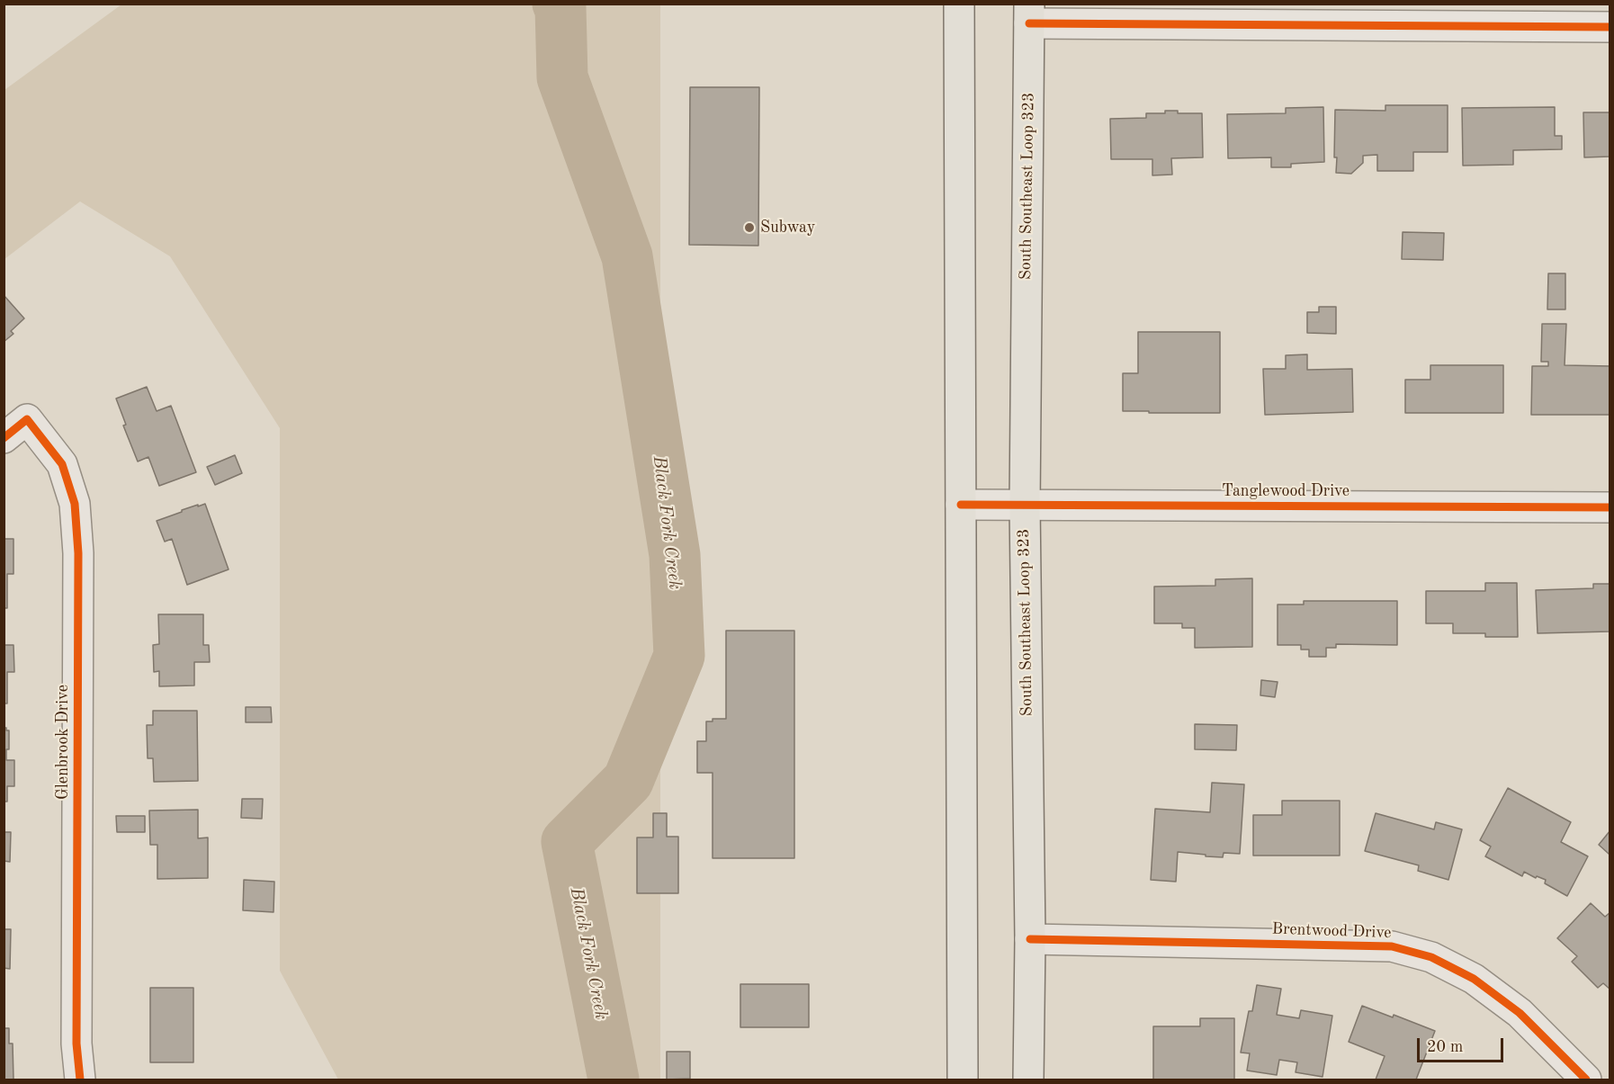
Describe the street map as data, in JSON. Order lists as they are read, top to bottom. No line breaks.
{"streets":{"highway":["South Southeast Loop 323"],"street":["Tanglewood Drive","Glenbrook Drive","Brentwood Drive"]},"crossings":[["South Southeast Loop 323","Tanglewood Drive"],["South Southeast Loop 323","Brentwood Drive"]],"water":["Black Fork Creek"],"places":["Subway"],"scale_bar":"20 m"}
